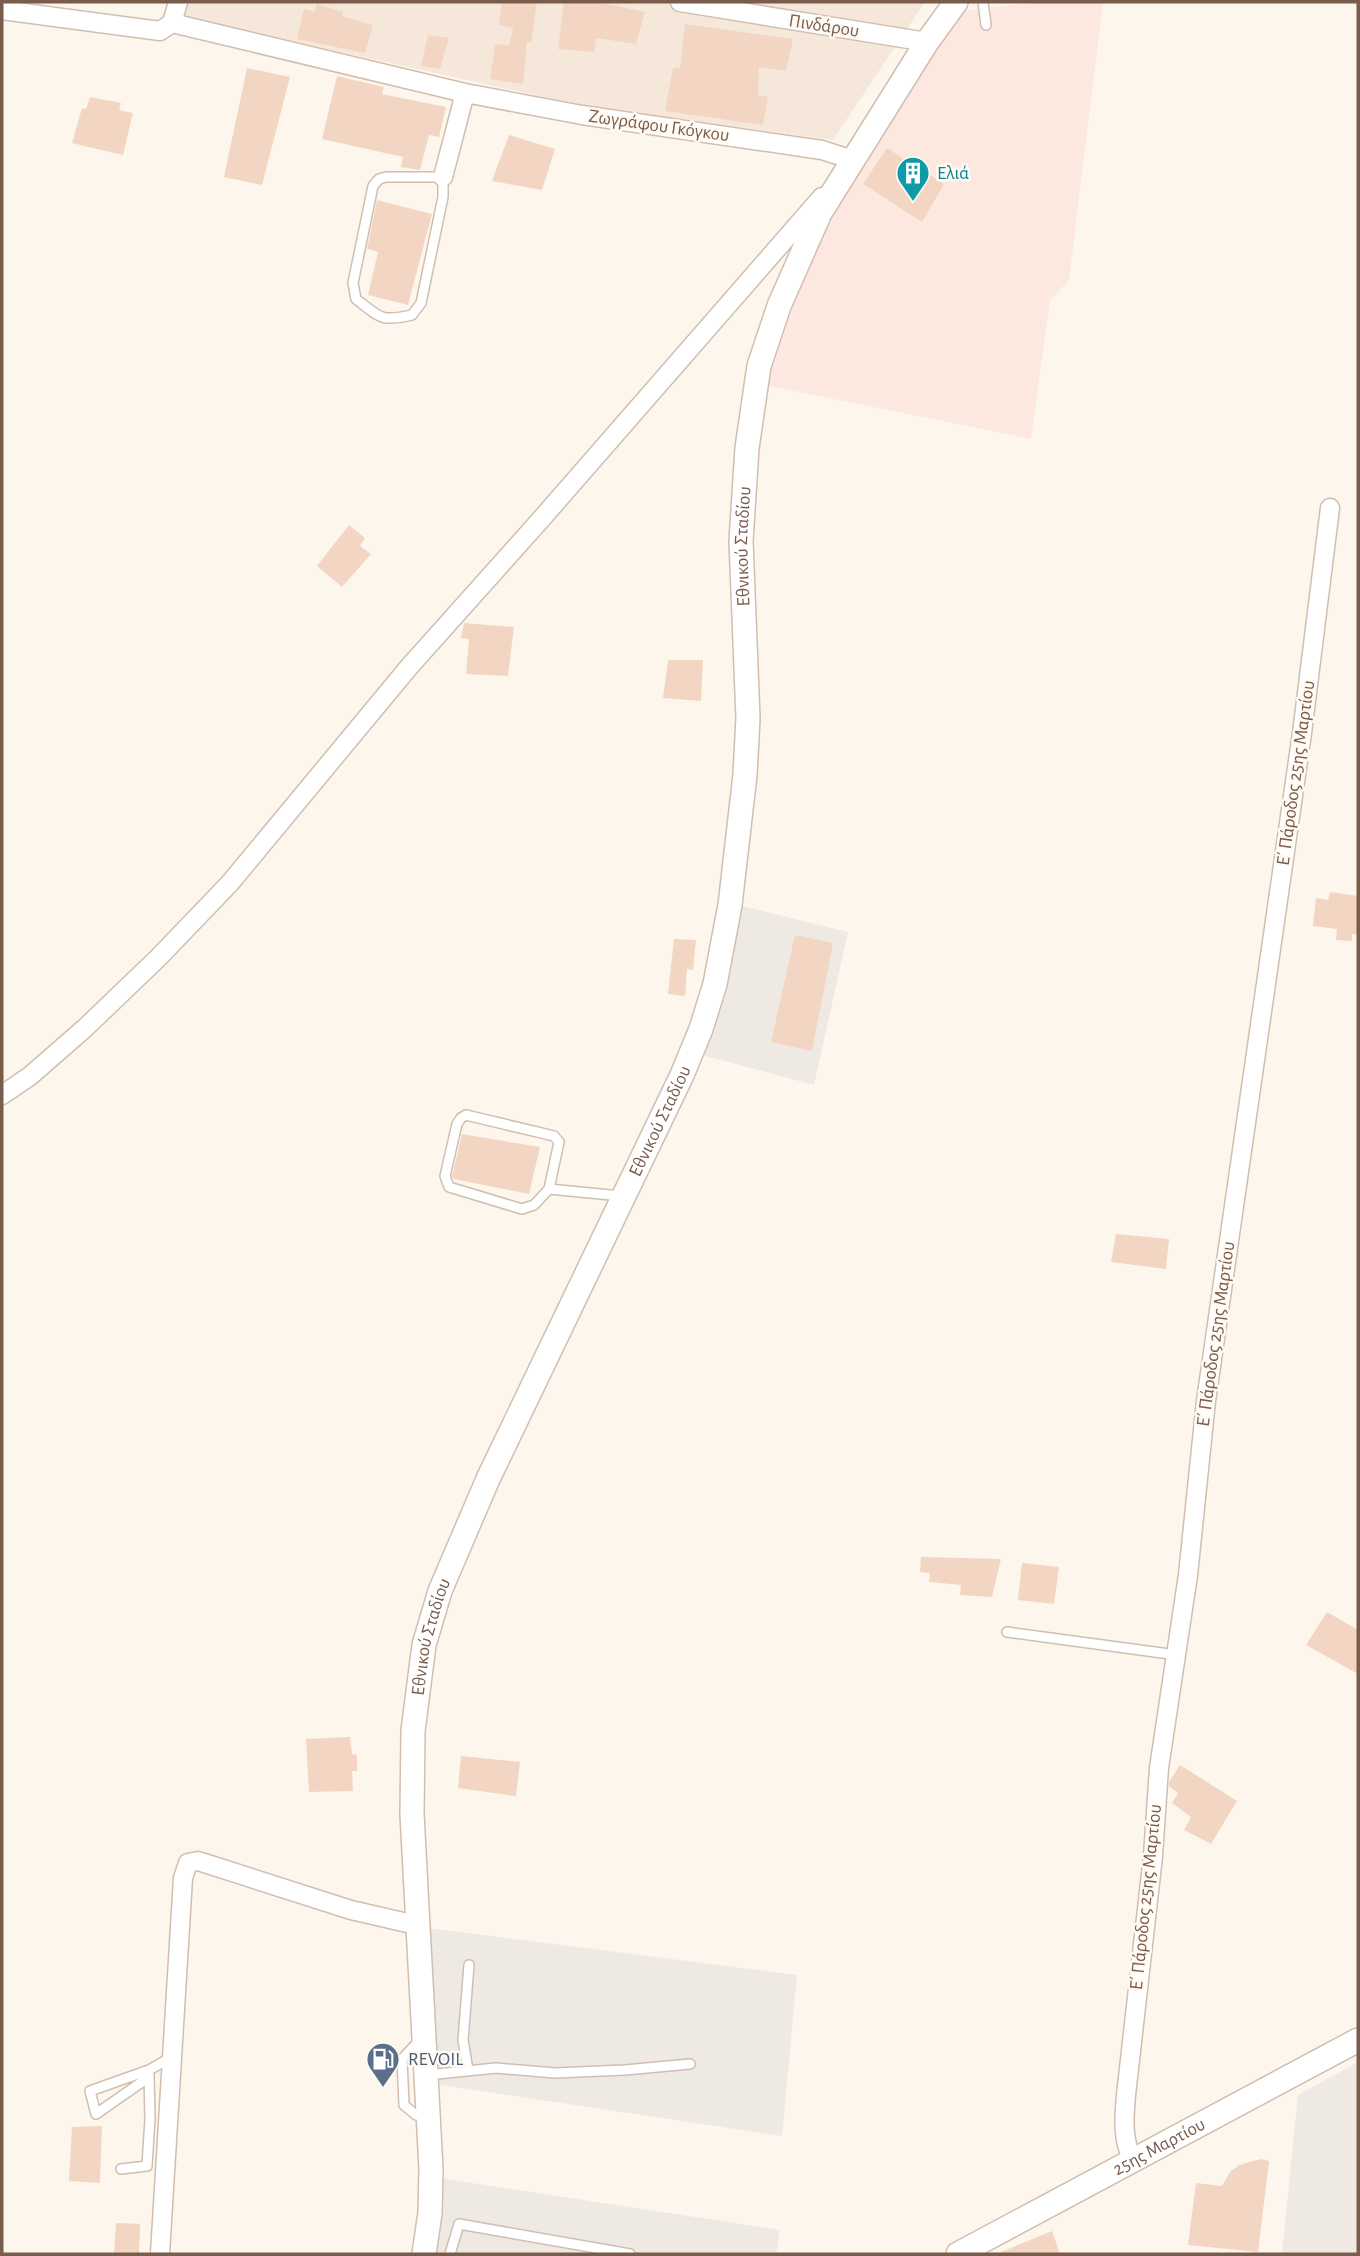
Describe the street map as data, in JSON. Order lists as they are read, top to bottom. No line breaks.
{"streets":{"street":["Πινδάρου","Ζωγράφου Γκόγκου","Εθνικού Σταδίου","Ε΄ Πάροδος 25ης Μαρτίου","25ης Μαρτίου"]},"crossings":[["Πινδάρου","Εθνικού Σταδίου"],["Ζωγράφου Γκόγκου","Εθνικού Σταδίου"],["Ε΄ Πάροδος 25ης Μαρτίου","25ης Μαρτίου"]],"places":{"building":["Ελιά"],"fuel station":["REVOIL"]}}
